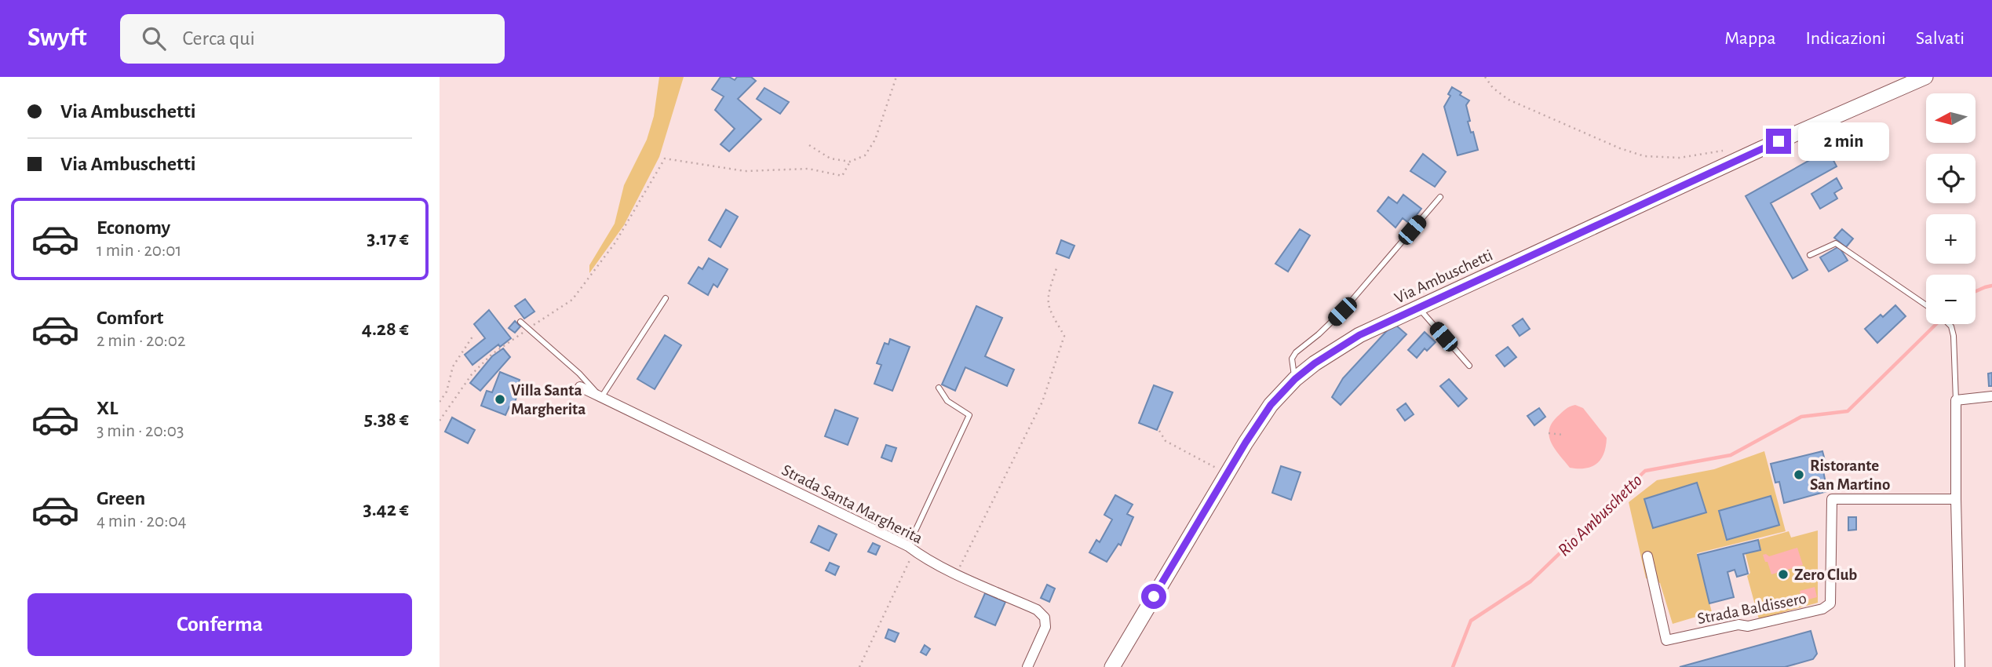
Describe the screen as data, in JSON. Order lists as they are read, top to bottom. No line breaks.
{"streets":{"street":["Via Ambuschetti","Strada Santa Margherita","Strada Baldissero"]},"water":["Rio Ambuschetto"],"places":["Villa Santa Margherita","Ristorante San Martino","Zero Club"],"north":"left","page":{"header":"Swyft","search":"Cerca qui","nav":["Mappa","Indicazioni","Salvati"],"banner":["Via Ambuschetti","Via Ambuschetti"],"map_buttons":["+","−"],"bubble":"2 min","list":[{"name":"Economy","note":"1 min · 20:01","value":"3.17 €"},{"name":"Comfort","note":"2 min · 20:02","value":"4.28 €"},{"name":"XL","note":"3 min · 20:03","value":"5.38 €"},{"name":"Green","note":"4 min · 20:04","value":"3.42 €"}],"buttons":"Conferma"}}
